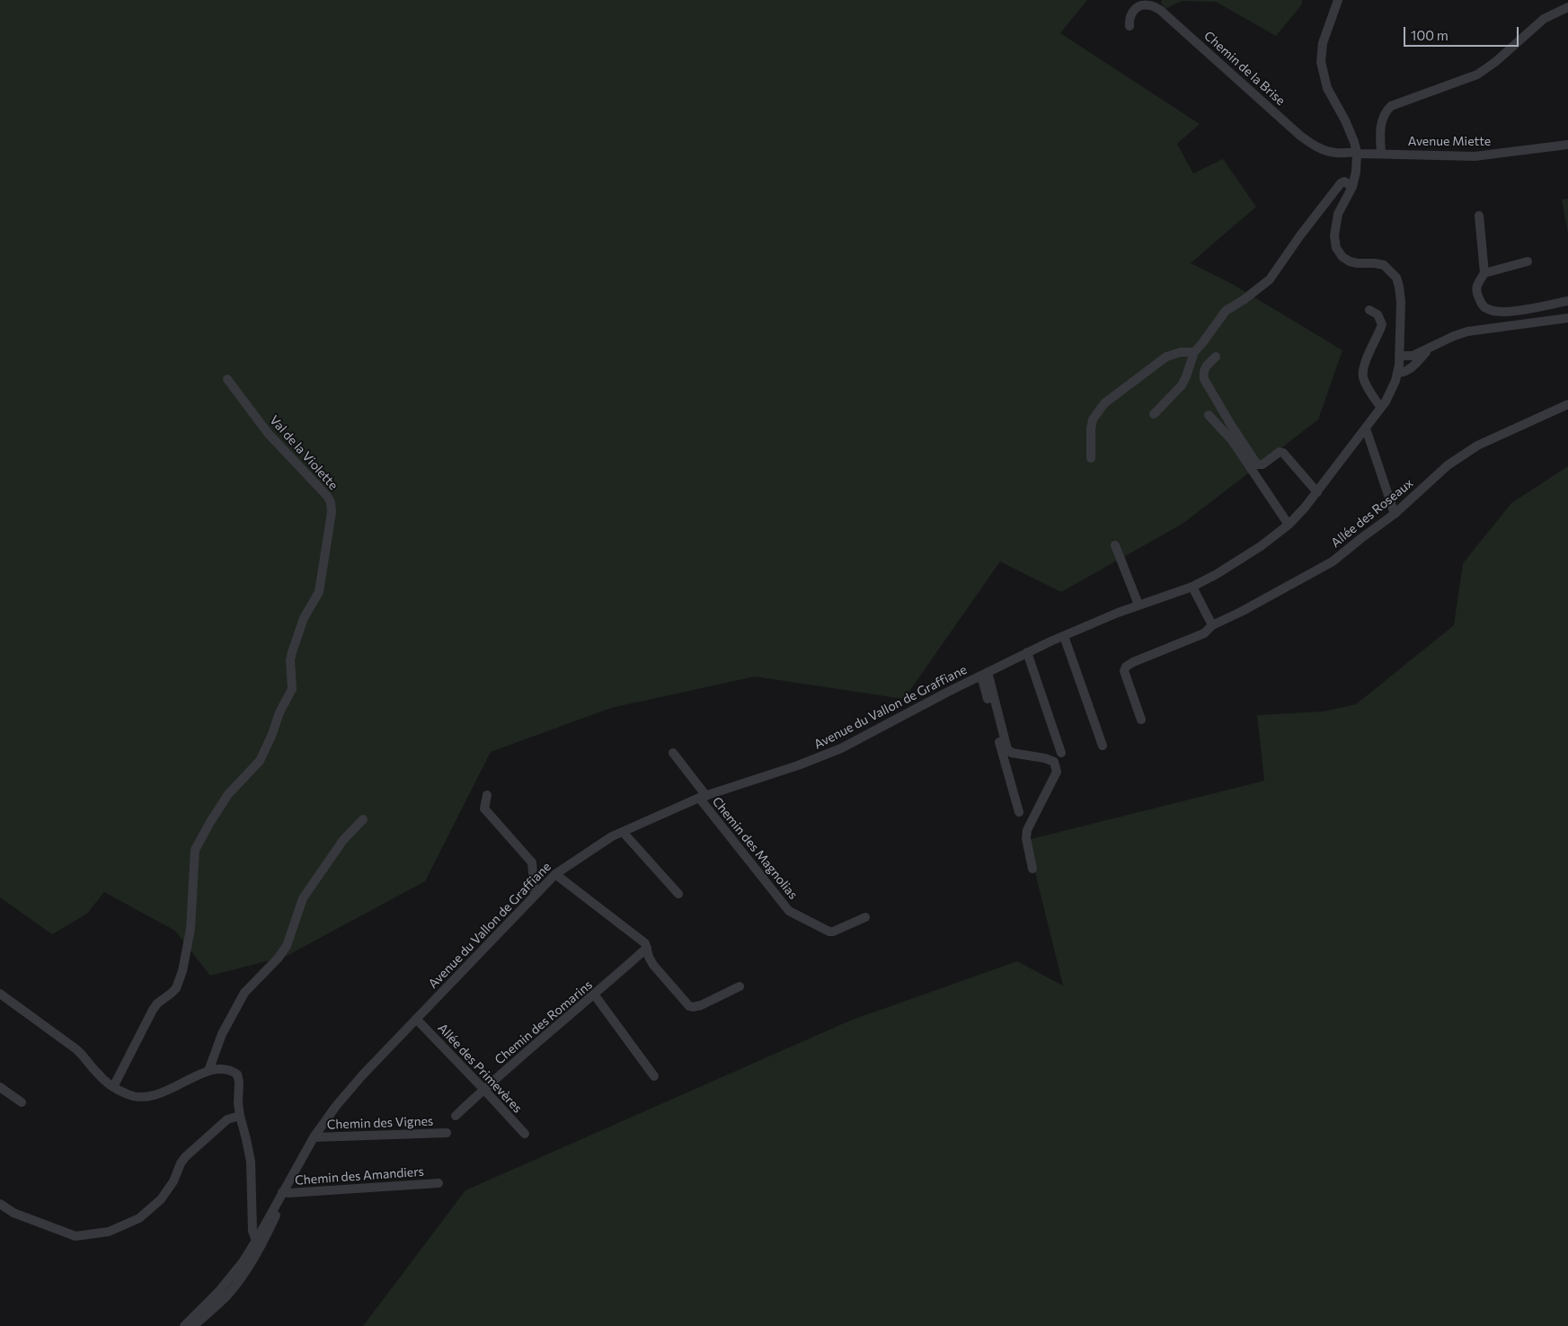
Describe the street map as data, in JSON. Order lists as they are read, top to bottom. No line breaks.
{"streets":{"street":["Chemin de la Brise","Avenue Miette","Val de la Violette","Allée des Roseaux","Avenue du Vallon de Graffiane","Chemin des Magnolias","Chemin des Romarins","Allée des Primevères","Chemin des Vignes","Chemin des Amandiers"]},"crossings":[["Chemin de la Brise","Avenue Miette"],["Chemin de la Brise","Avenue du Vallon de Graffiane"],["Avenue Miette","Avenue du Vallon de Graffiane"],["Avenue du Vallon de Graffiane","Chemin des Magnolias"],["Avenue du Vallon de Graffiane","Allée des Primevères"],["Avenue du Vallon de Graffiane","Chemin des Vignes"],["Avenue du Vallon de Graffiane","Chemin des Amandiers"],["Chemin des Romarins","Allée des Primevères"]],"scale_bar":"100 m"}
